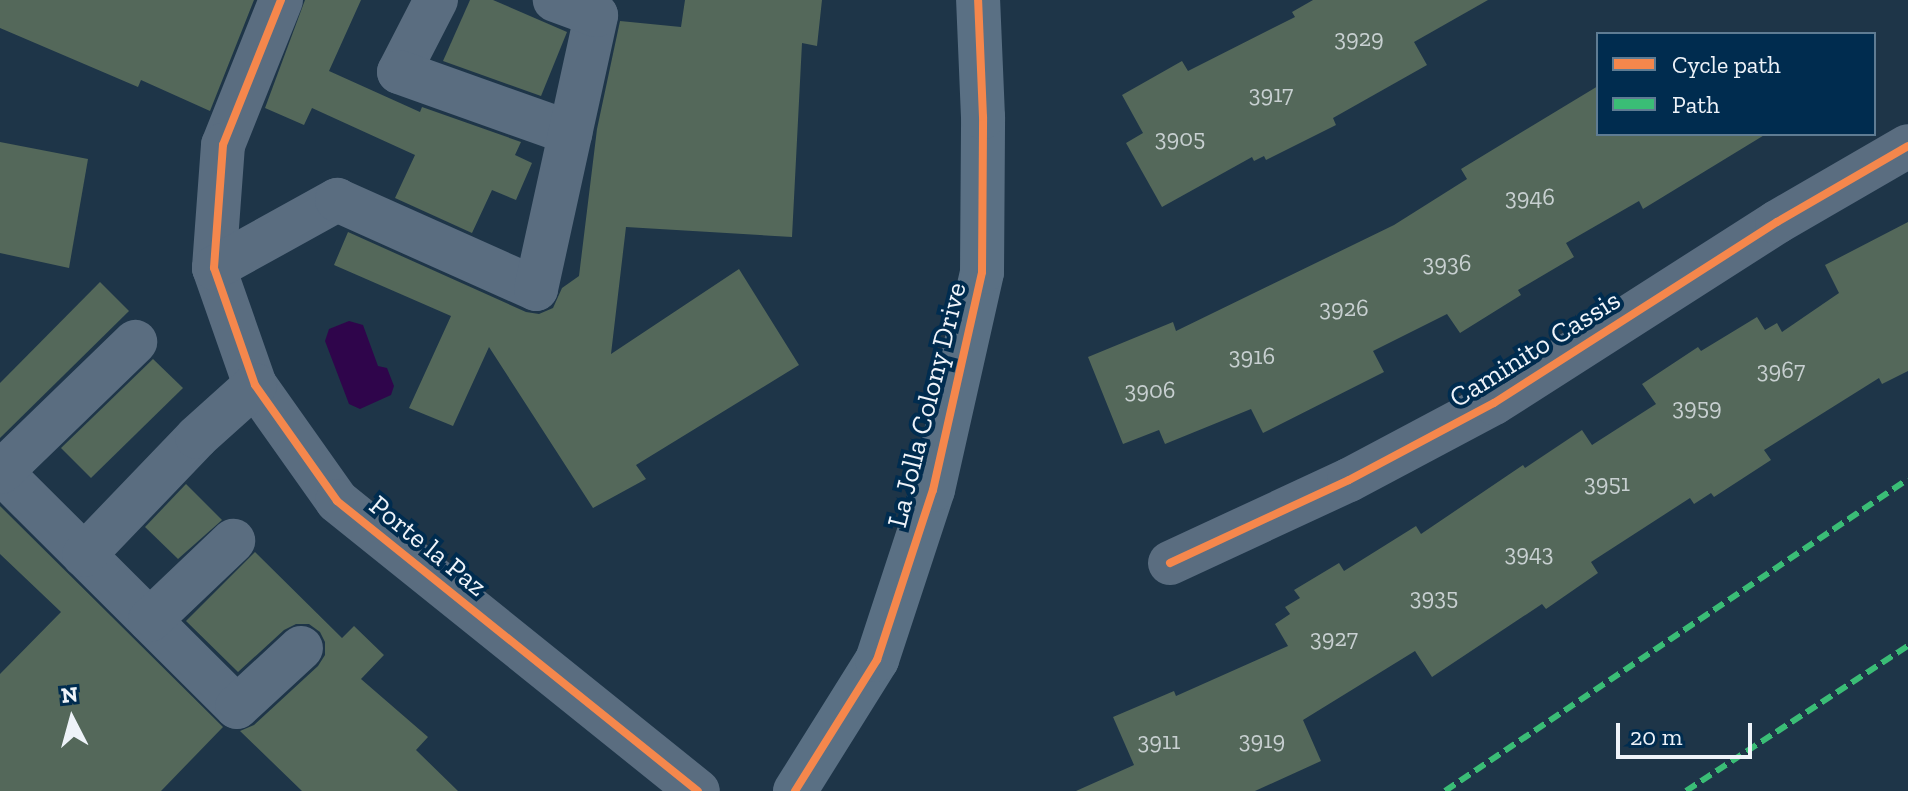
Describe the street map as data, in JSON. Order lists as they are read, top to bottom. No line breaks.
{"streets":{"street":["Caminito Cassis","La Jolla Colony Drive","Porte la Paz"]},"house_numbers":["3929","3917","3905","3946","3936","3926","3916","3967","3906","3959","3951","3943","3935","3927","3919","3911"],"legend":["Cycle path","Path"],"scale_bar":"20 m","north":"top"}
